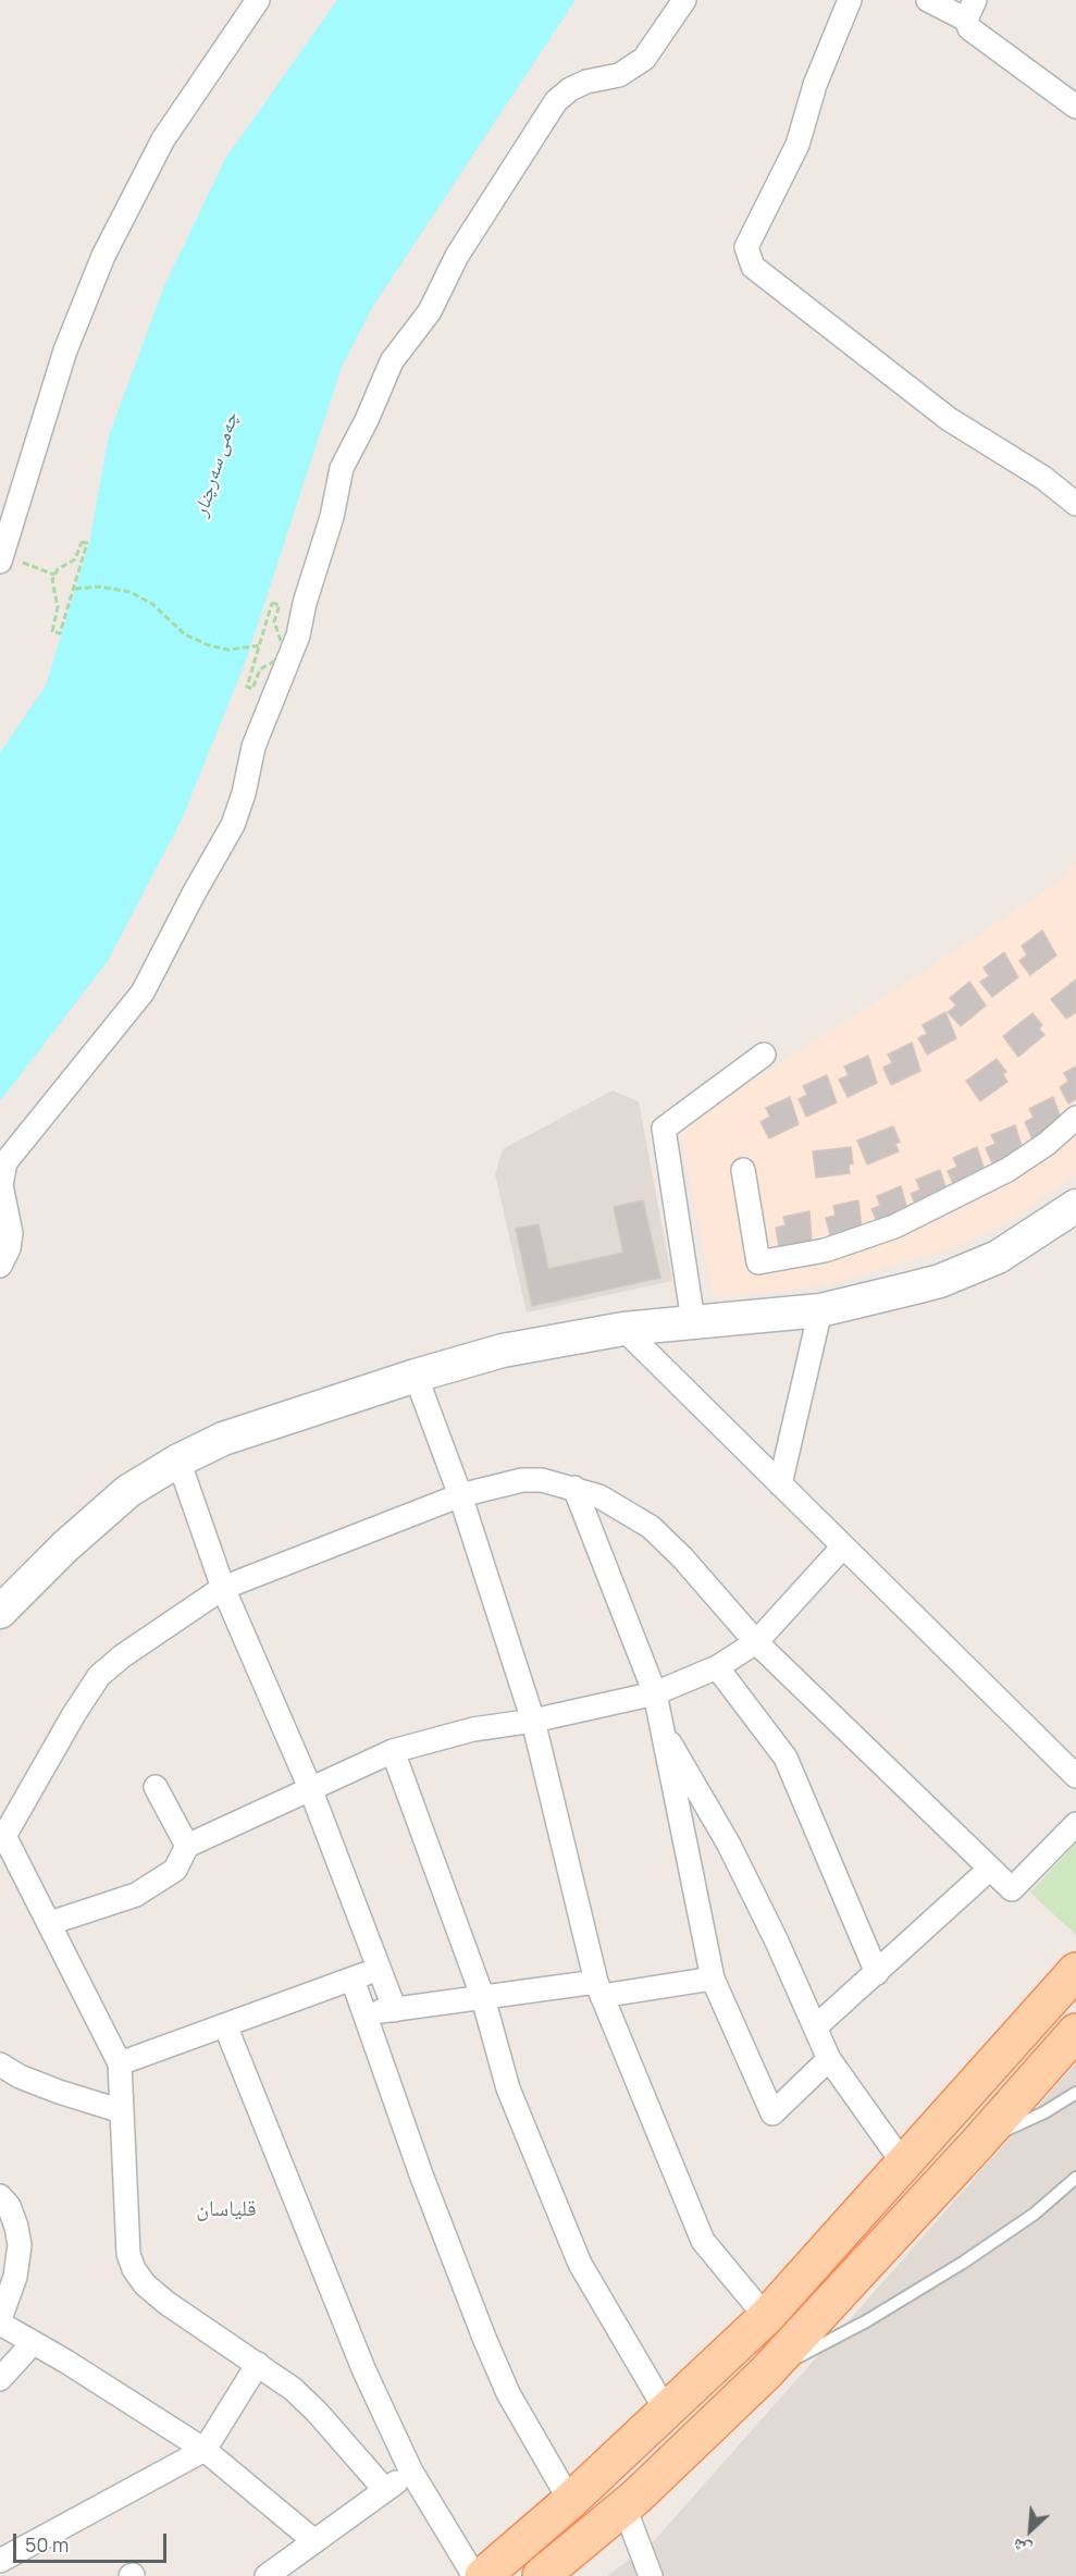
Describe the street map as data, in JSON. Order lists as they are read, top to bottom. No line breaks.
{"districts":["قلياسان"],"water":["چەمی سەرچنار"],"scale_bar":"50 m","north":"bottom left"}
